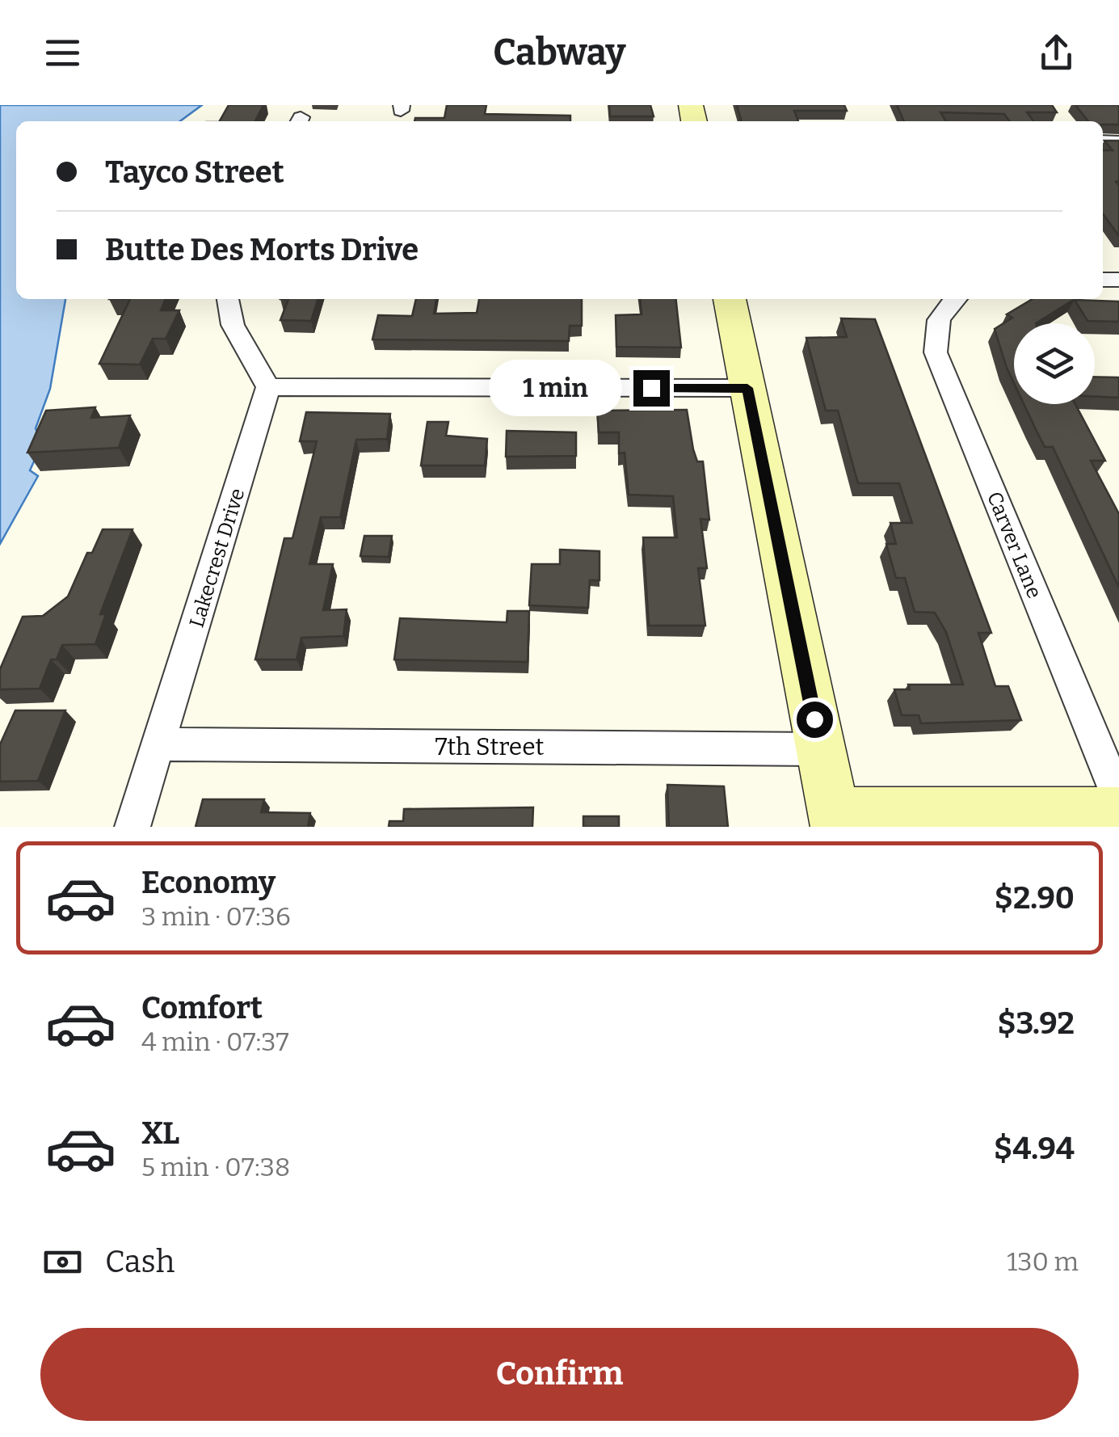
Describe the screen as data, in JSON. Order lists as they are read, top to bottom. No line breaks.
{"streets":{"street":["Carver Lane","Lakecrest Drive","7th Street"]},"crossings":[["Lakecrest Drive","7th Street"]],"page":{"header":"Cabway","banner":["Tayco Street","Butte Des Morts Drive"],"bubble":"1 min","list":[{"name":"Economy","note":"3 min · 07:36","value":"$2.90"},{"name":"Comfort","note":"4 min · 07:37","value":"$3.92"},{"name":"XL","note":"5 min · 07:38","value":"$4.94"}],"pay":["Cash","130 m"],"buttons":"Confirm"}}
